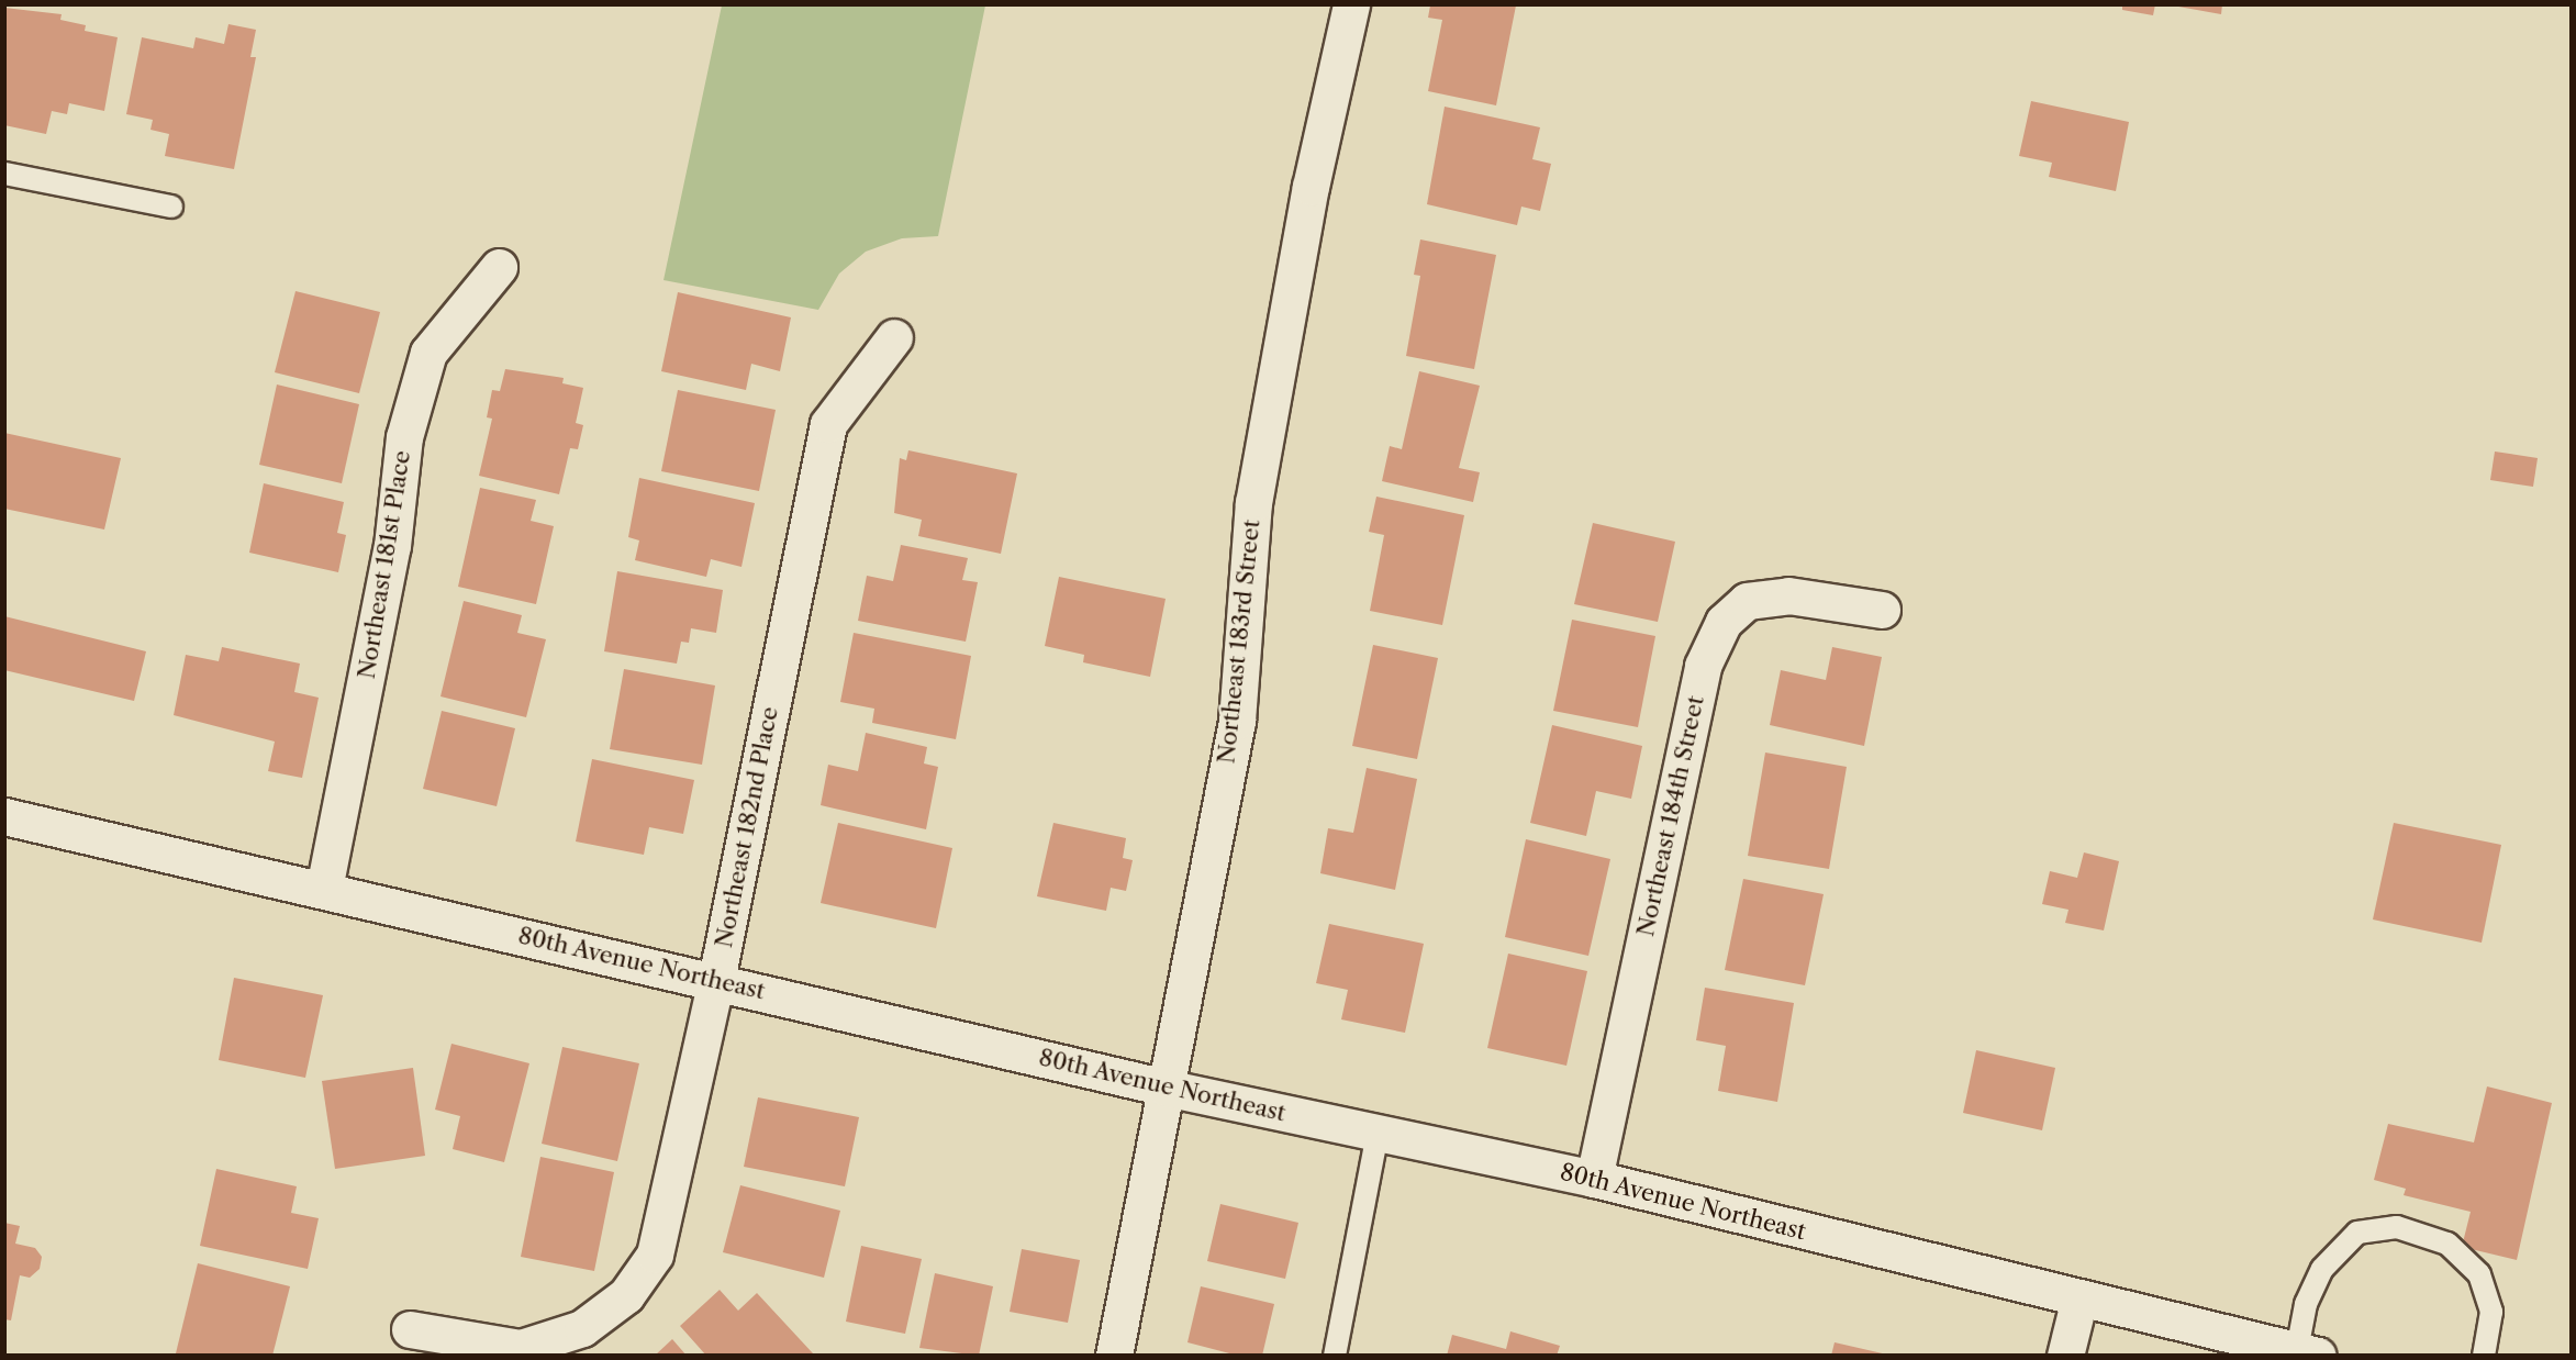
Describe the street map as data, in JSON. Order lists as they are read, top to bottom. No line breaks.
{"streets":{"street":["Northeast 181st Place","Northeast 183rd Street","Northeast 184th Street","Northeast 182nd Place","80th Avenue Northeast"]},"crossings":[["Northeast 181st Place","80th Avenue Northeast"],["Northeast 183rd Street","80th Avenue Northeast"],["Northeast 184th Street","80th Avenue Northeast"],["Northeast 182nd Place","80th Avenue Northeast"]]}
